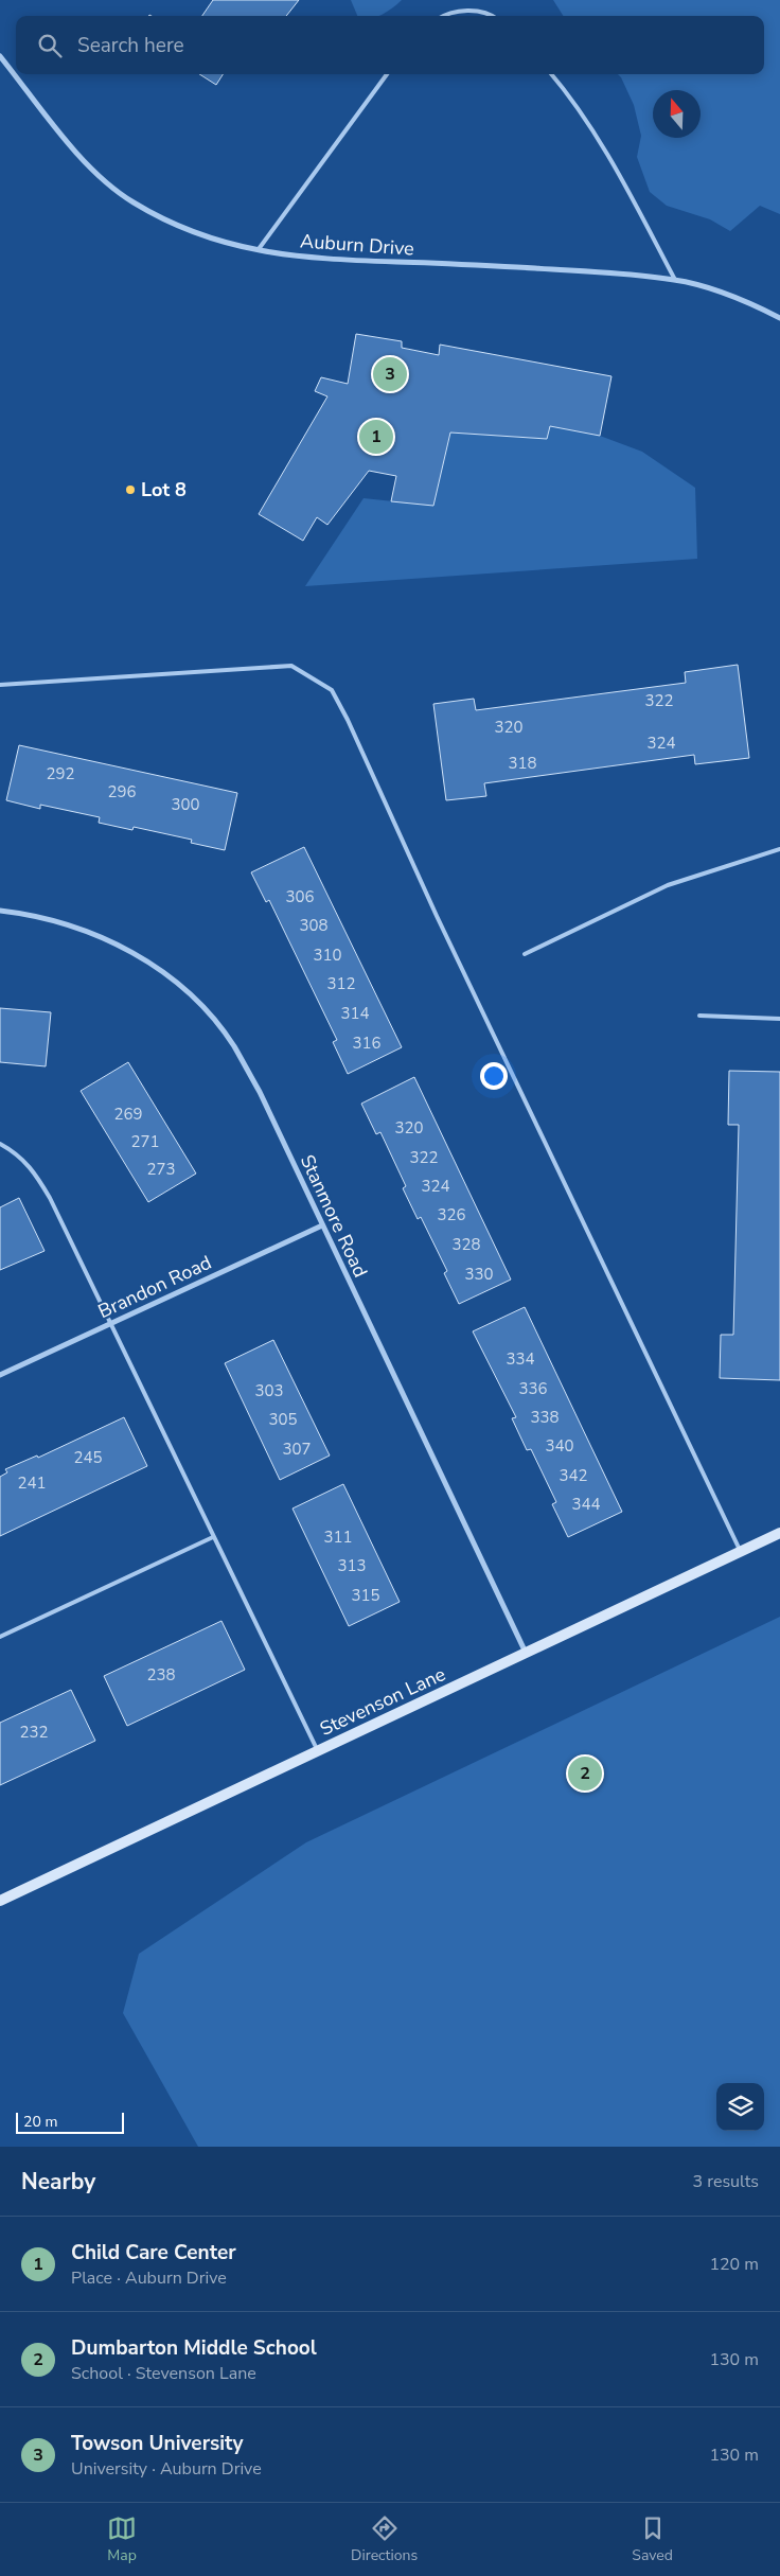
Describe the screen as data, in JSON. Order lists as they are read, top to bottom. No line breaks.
{"streets":{"street":["Auburn Drive","Stanmore Road","Brandon Road","Stevenson Lane"]},"crossings":[["Stanmore Road","Brandon Road"],["Stanmore Road","Stevenson Lane"]],"places":["Lot 8"],"house_numbers":["322","320","324","318","292","296","300","306","308","310","312","314","316","269","320","271","322","273","324","326","328","330","334","336","303","338","305","340","307","245","342","241","344","311","313","315","238","232"],"scale_bar":"20 m","north":"top","page":{"search":"Search here","pins":["3","1","2"],"scale":"20 m","heading":["Nearby","3 results"],"list":[{"mark":"1","name":"Child Care Center","note":"Place · Auburn Drive","value":"120 m"},{"mark":"2","name":"Dumbarton Middle School","note":"School · Stevenson Lane","value":"130 m"},{"mark":"3","name":"Towson University","note":"University · Auburn Drive","value":"130 m"}],"nav":["Map","Directions","Saved"]}}
